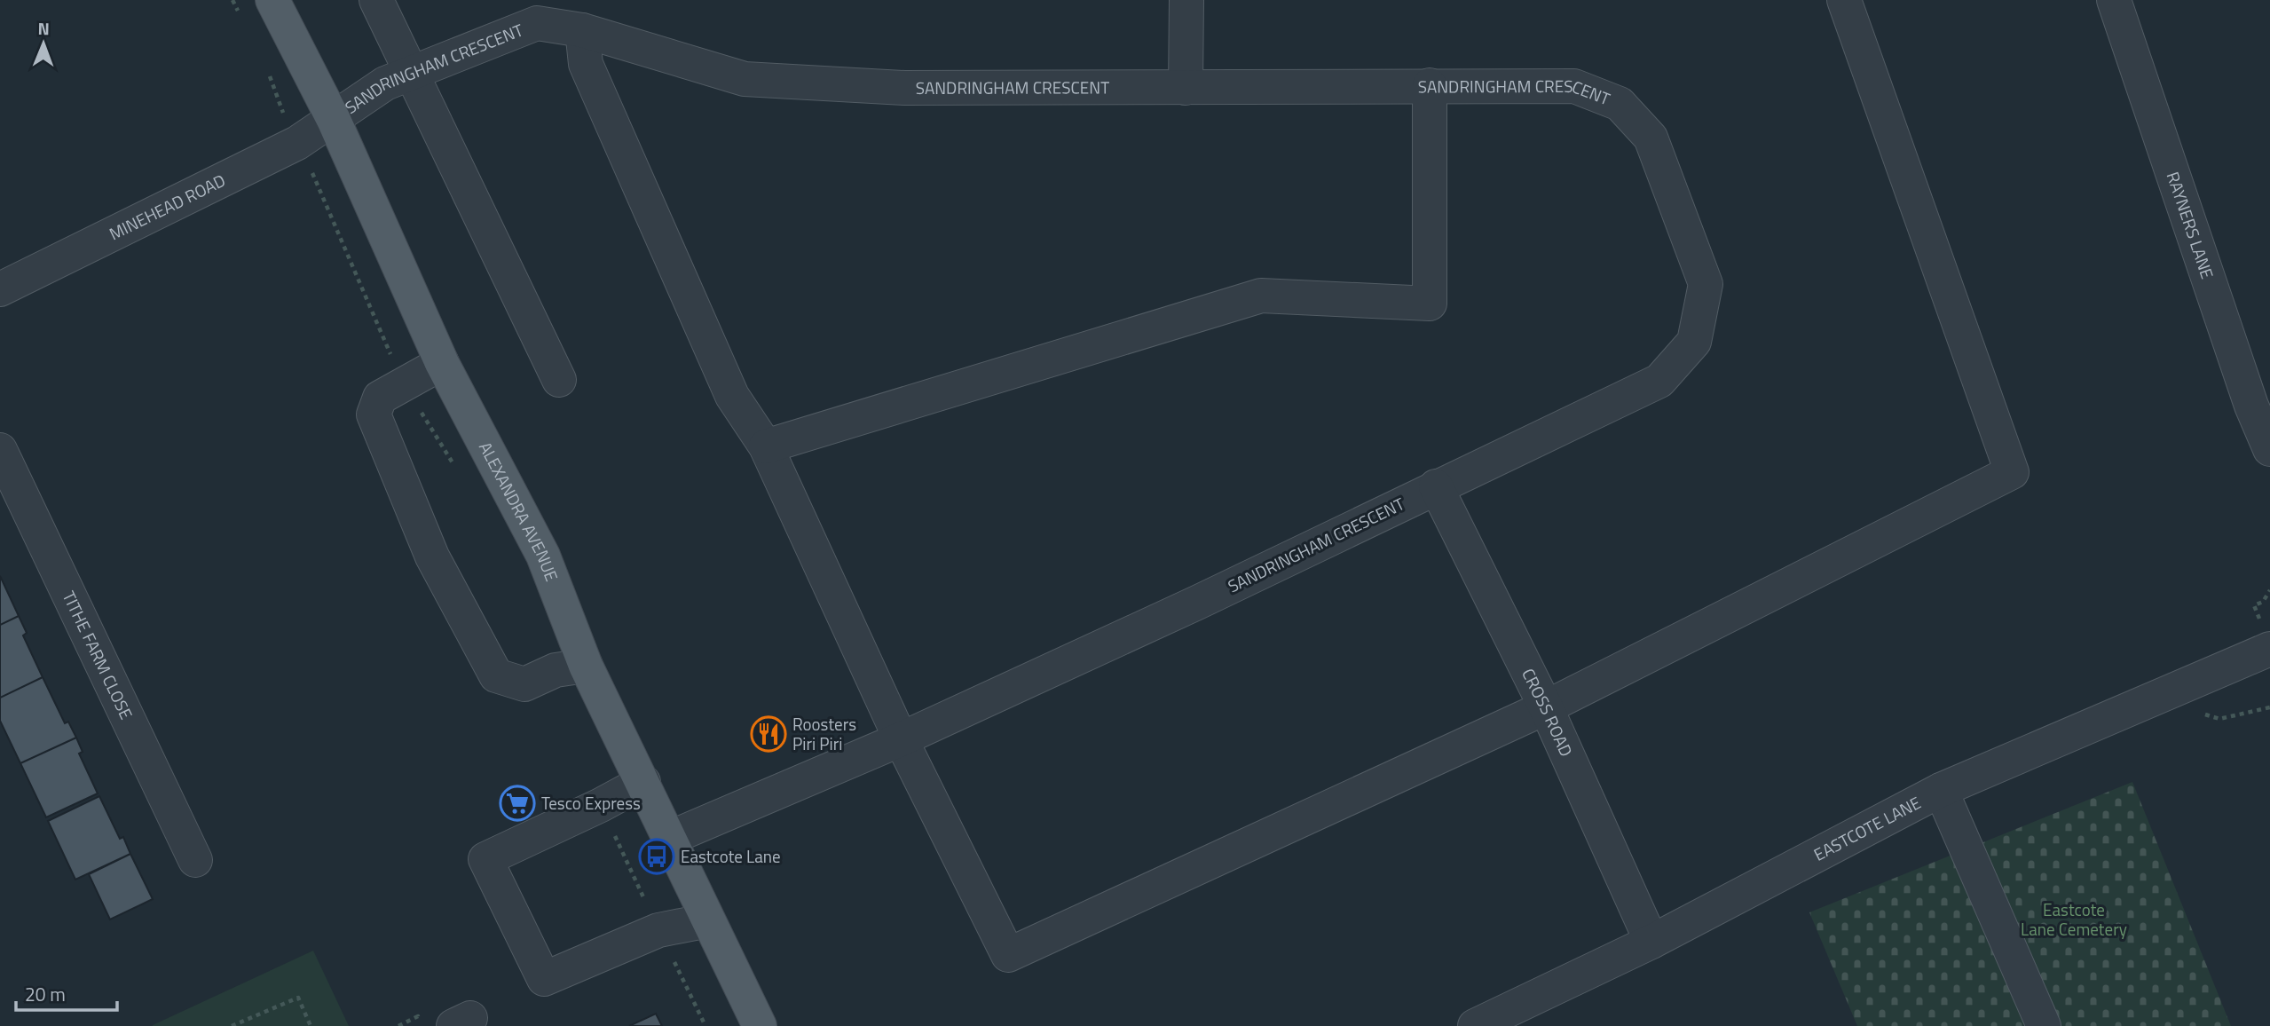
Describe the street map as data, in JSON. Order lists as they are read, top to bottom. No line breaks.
{"streets":{"main road":["ALEXANDRA AVENUE"],"street":["SANDRINGHAM CRESCENT","MINEHEAD ROAD","RAYNERS LANE","TITHE FARM CLOSE","CROSS ROAD","EASTCOTE LANE"]},"crossings":[["SANDRINGHAM CRESCENT","MINEHEAD ROAD"],["SANDRINGHAM CRESCENT","ALEXANDRA AVENUE"],["SANDRINGHAM CRESCENT","CROSS ROAD"],["MINEHEAD ROAD","ALEXANDRA AVENUE"],["CROSS ROAD","EASTCOTE LANE"]],"parks":["Eastcote Lane Cemetery"],"places":{"restaurant":["Roosters Piri Piri"],"supermarket":["Tesco Express"],"bus stop":["Eastcote Lane"]},"scale_bar":"20 m","north":"top"}
